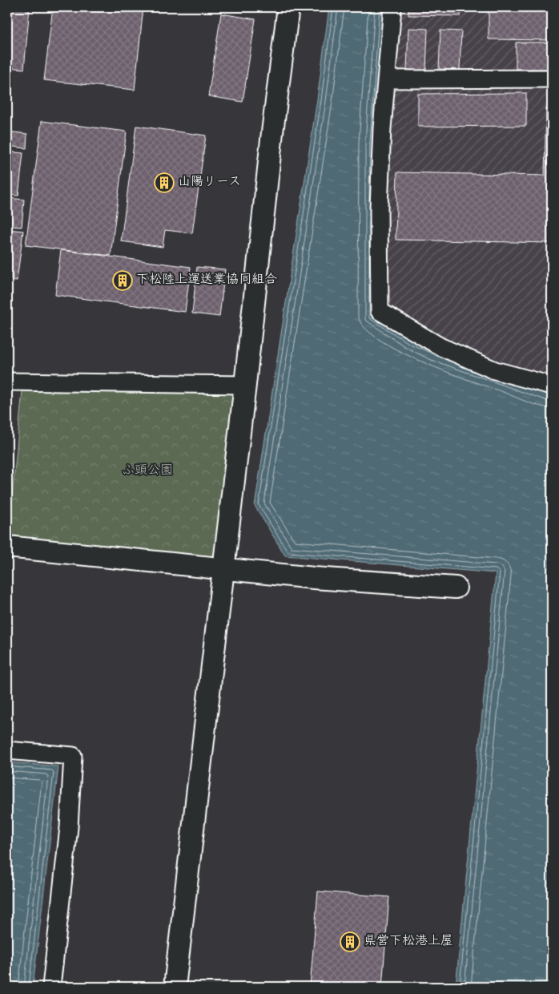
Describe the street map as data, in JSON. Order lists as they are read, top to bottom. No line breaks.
{"parks":["ふ頭公園"],"places":{"building":["山陽リース","下松陸上運送業協同組合","県営下松港上屋"]}}
